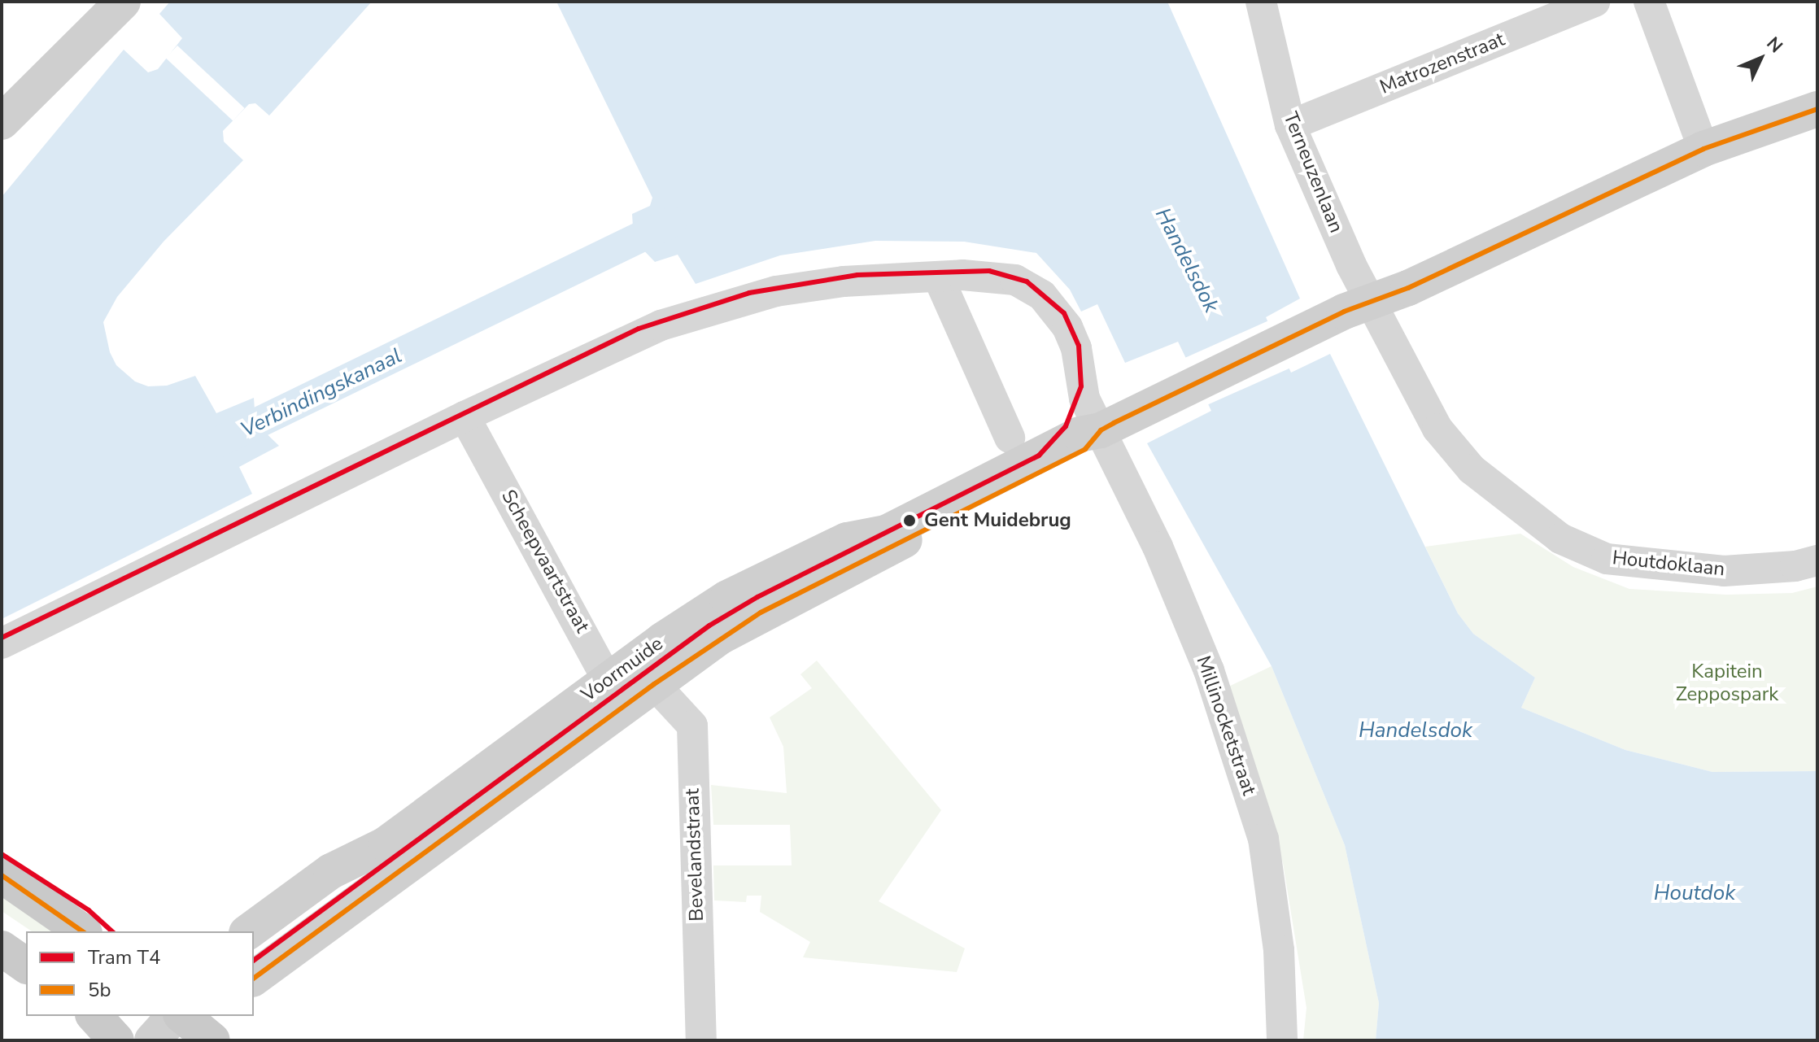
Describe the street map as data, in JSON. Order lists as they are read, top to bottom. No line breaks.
{"streets":{"street":["Matrozenstraat","Terneuzenlaan","Scheepvaartstraat","Houtdoklaan","Voormuide","Millinocketstraat","Bevelandstraat"]},"crossings":[["Matrozenstraat","Terneuzenlaan"],["Terneuzenlaan","Houtdoklaan"],["Terneuzenlaan","Voormuide"],["Scheepvaartstraat","Voormuide"],["Scheepvaartstraat","Millinocketstraat"],["Scheepvaartstraat","Bevelandstraat"],["Houtdoklaan","Voormuide"],["Voormuide","Millinocketstraat"],["Voormuide","Bevelandstraat"]],"water":["Handelsdok","Verbindingskanaal","Houtdok"],"parks":["Kapitein Zeppospark"],"places":["Gent Muidebrug"],"lines":["transit line 5b","tram line T4"],"legend":["Tram T4","5b"],"north":"top right"}
